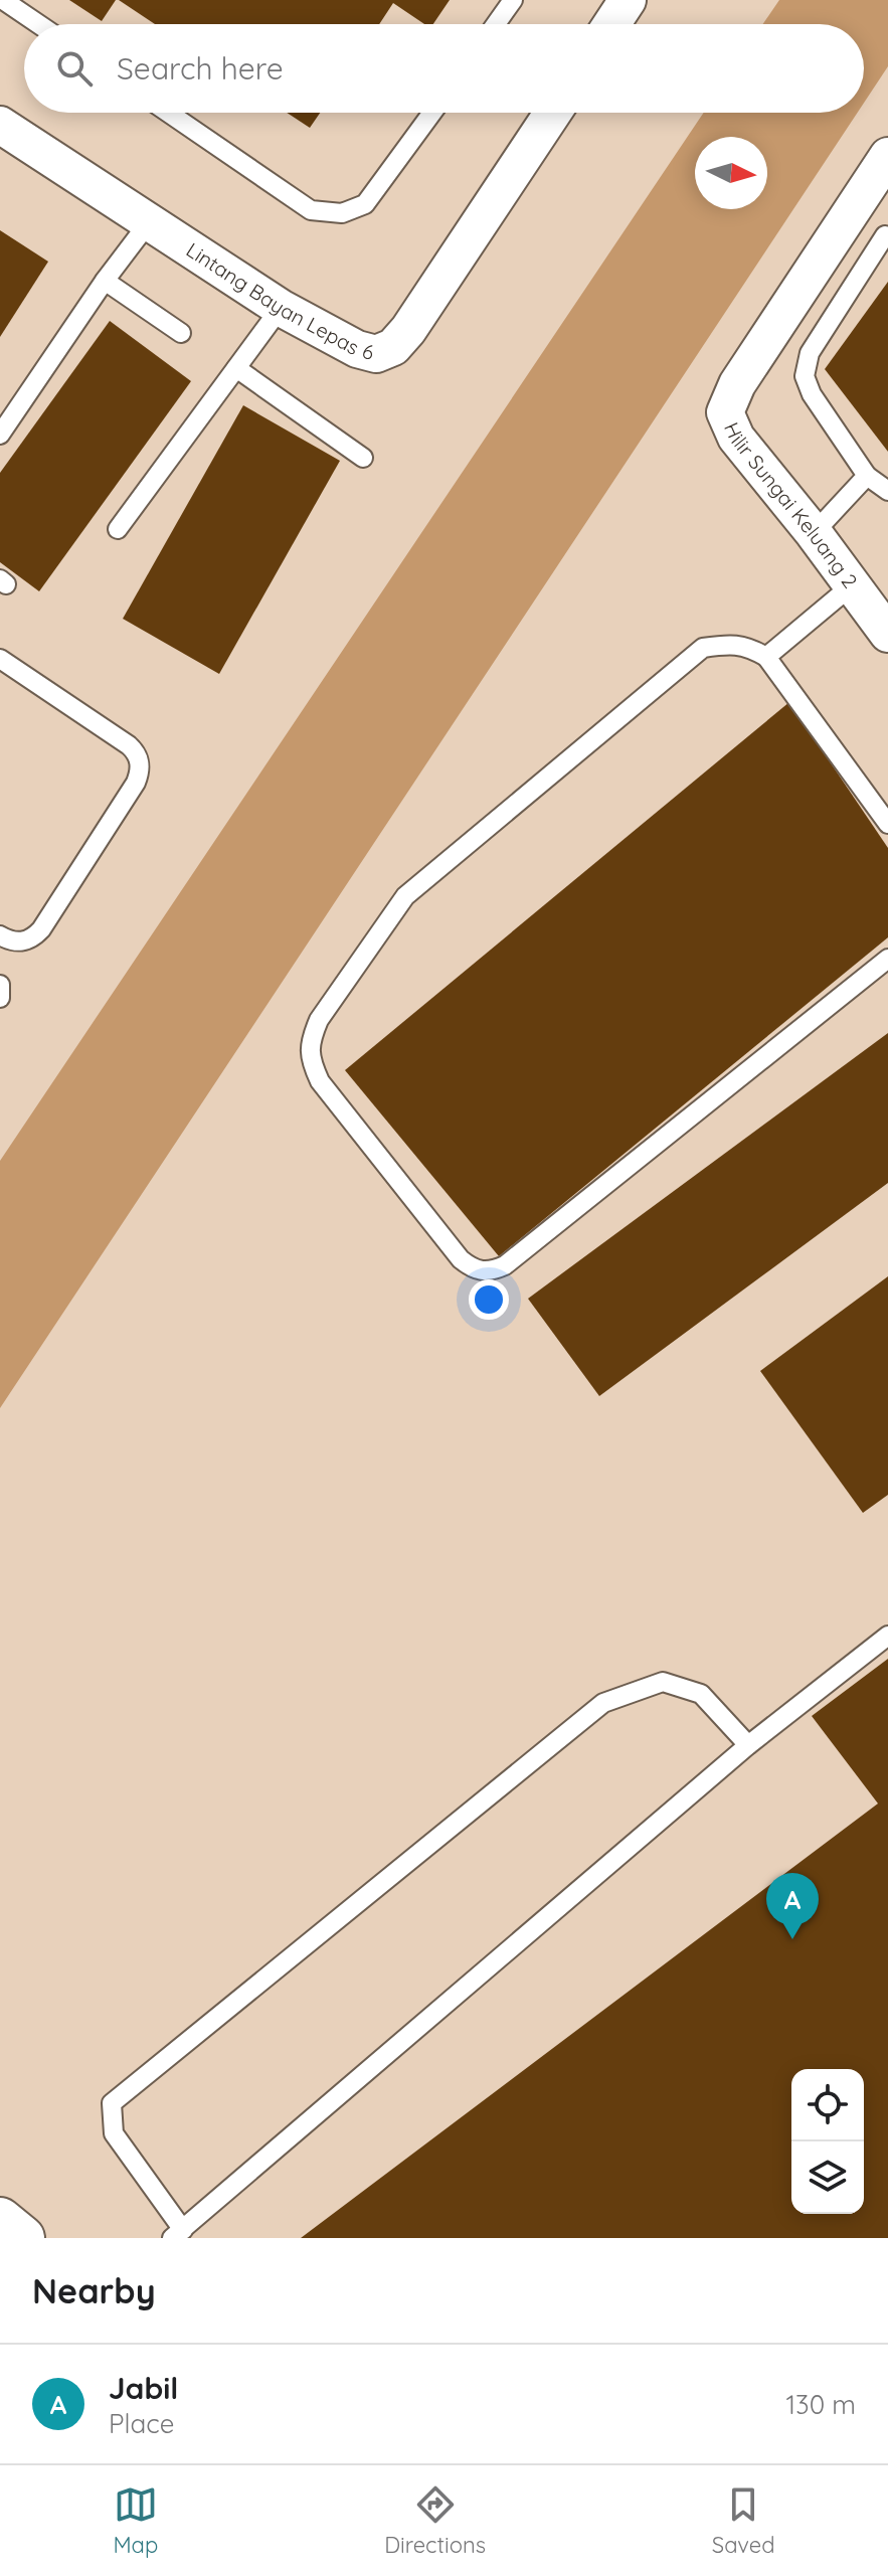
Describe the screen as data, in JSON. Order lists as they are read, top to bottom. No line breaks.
{"streets":{"street":["Lintang Bayan Lepas 6","Hilir Sungai Keluang 2"]},"north":"right","page":{"search":"Search here","pins":"A","heading":"Nearby","list":[{"mark":"A","name":"Jabil","note":"Place","value":"130 m"}],"nav":["Map","Directions","Saved"]}}
